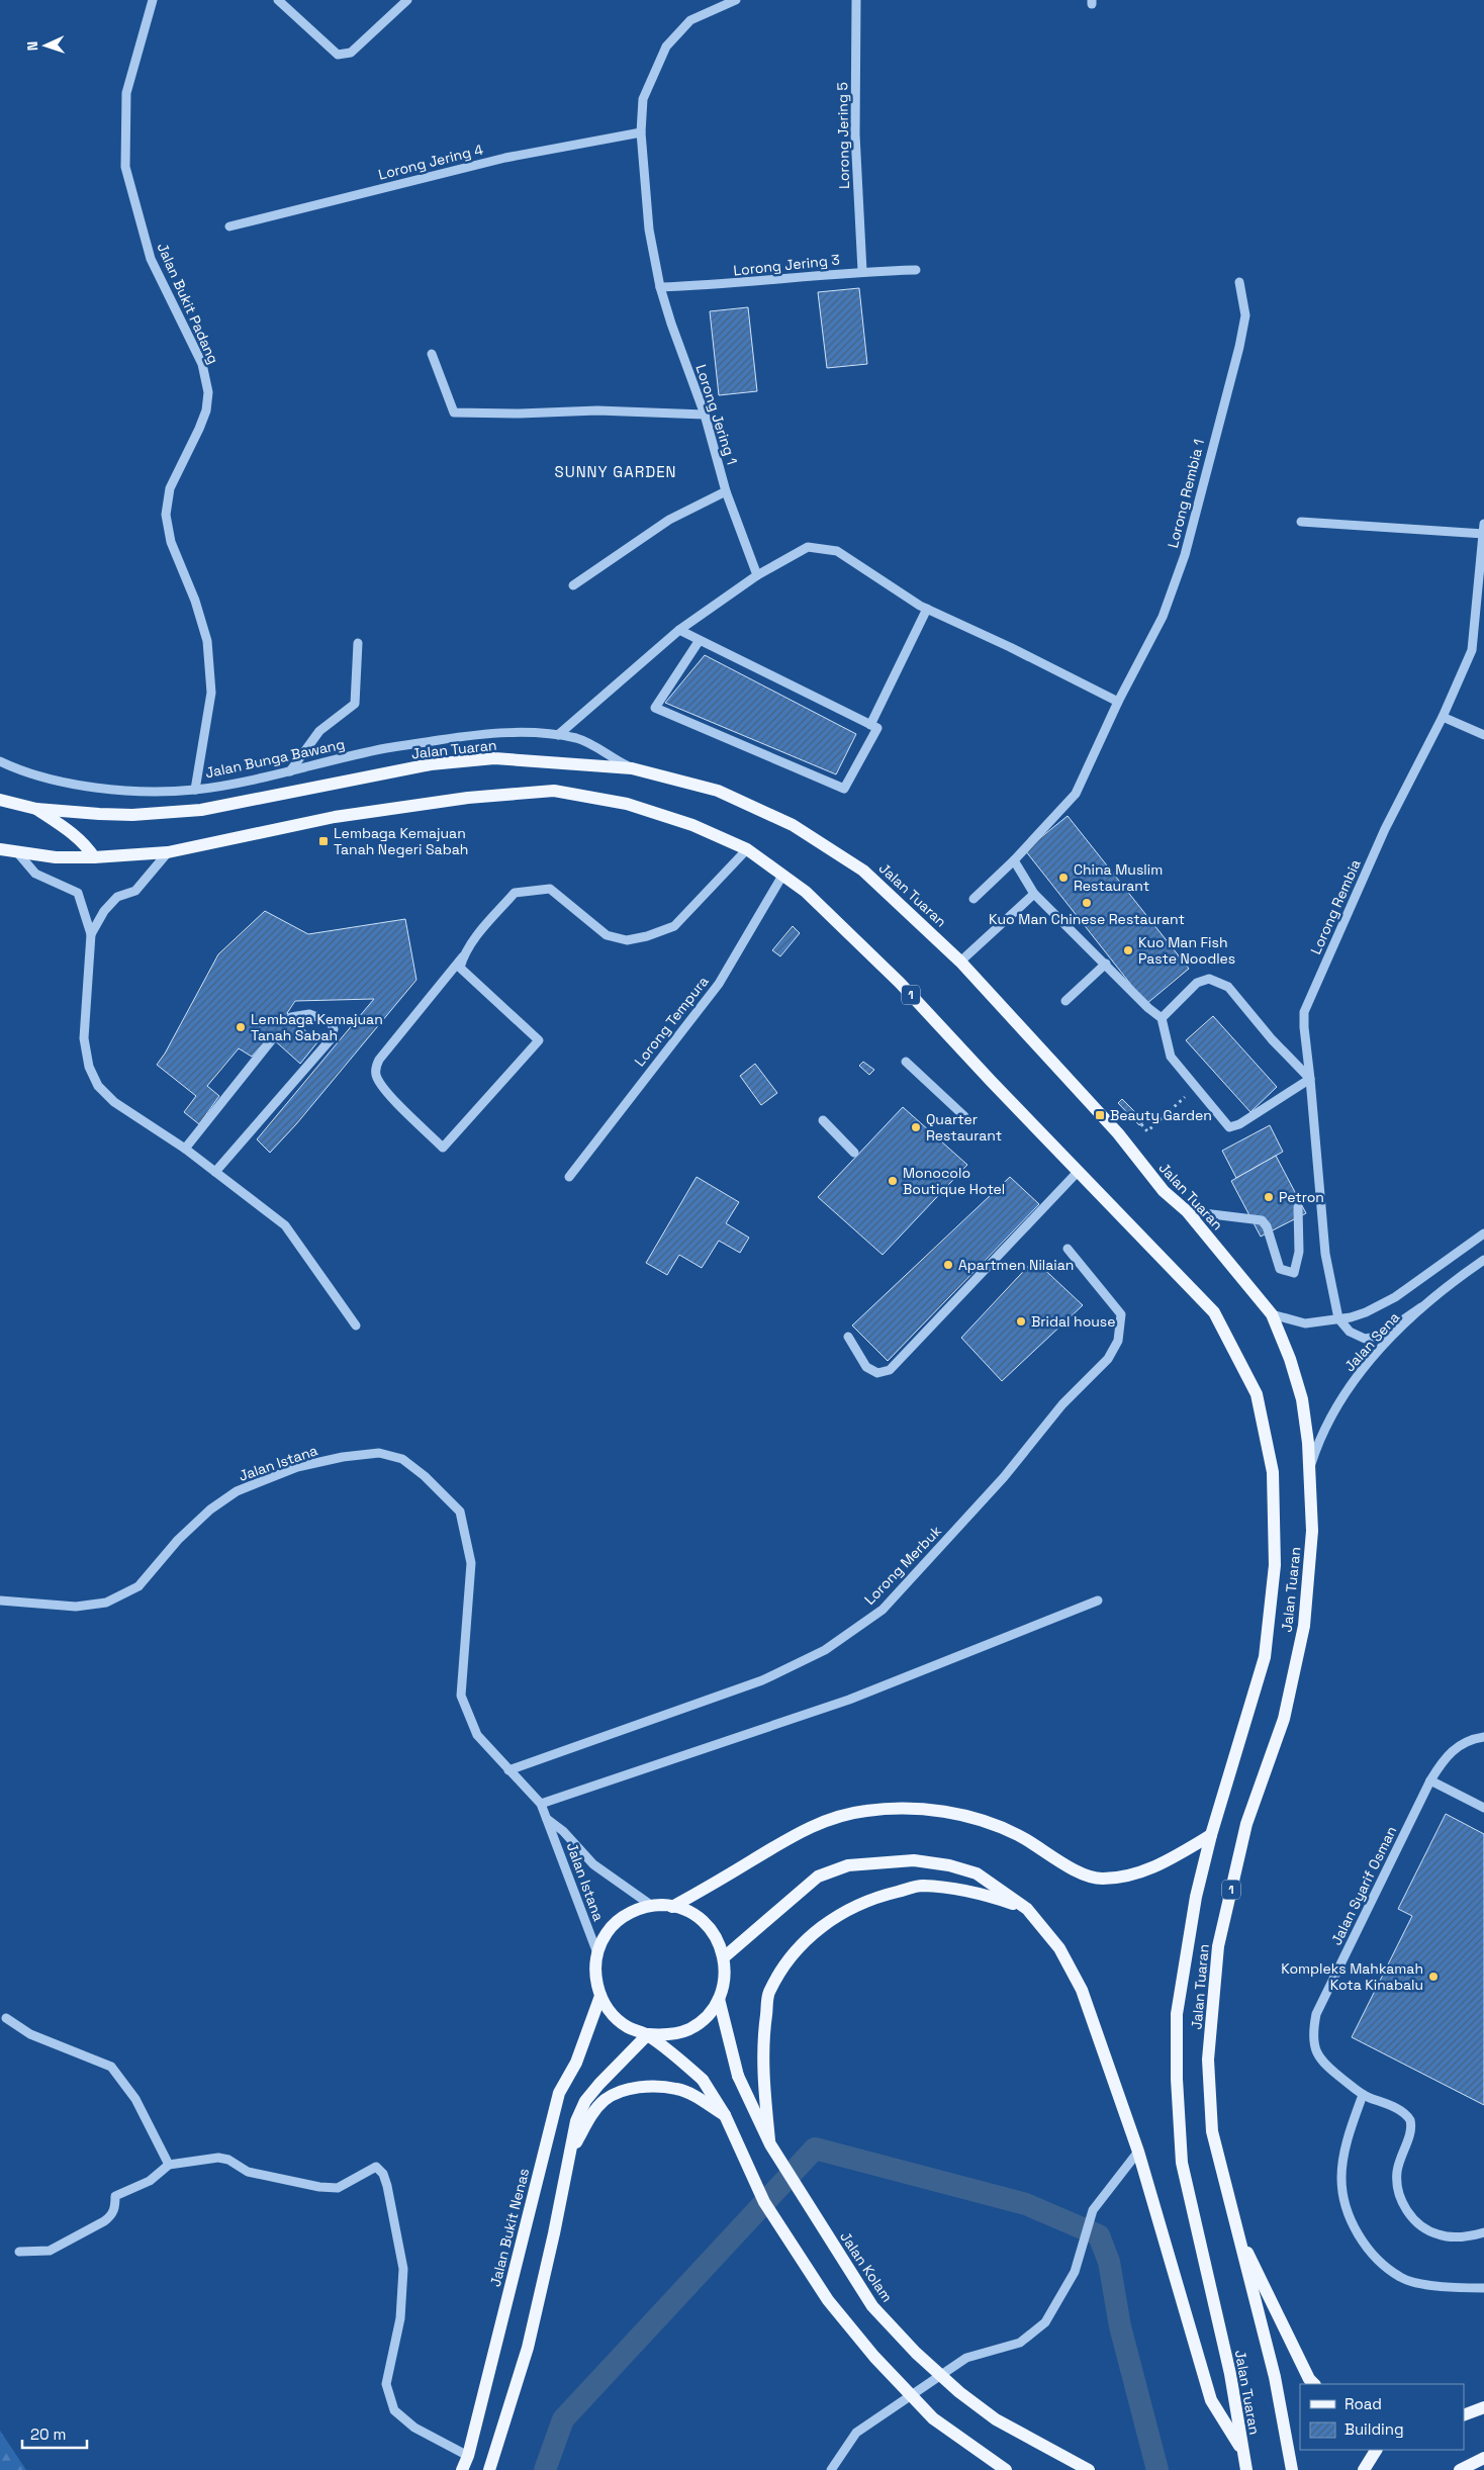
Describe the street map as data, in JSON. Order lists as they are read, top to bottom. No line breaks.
{"streets":{"main road":["Jalan Tuaran","1","Jalan Bukit Nenas","Jalan Kolam"],"street":["Lorong Jering 5","Lorong Jering 4","Lorong Jering 3","Jalan Bukit Padang","Lorong Jering 1","Lorong Rembia 1","Jalan Bunga Bawang","Lorong Rembia","Lorong Tempura","Jalan Sena","Jalan Istana","Lorong Merbuk","Jalan Syarif Osman"]},"crossings":[["Lorong Jering 5","Lorong Jering 3"],["Lorong Jering 4","Lorong Jering 1"],["Lorong Jering 3","Lorong Jering 1"],["Jalan Bukit Padang","Jalan Bunga Bawang"],["Jalan Tuaran","Jalan Bunga Bawang"],["Jalan Tuaran","Lorong Tempura"],["Jalan Tuaran","Jalan Sena"],["Lorong Rembia","Jalan Sena"],["Jalan Istana","Lorong Merbuk"],["Jalan Istana","Jalan Bukit Nenas"],["Jalan Istana","Jalan Kolam"],["Jalan Bukit Nenas","Jalan Kolam"]],"districts":["SUNNY GARDEN"],"places":{"transit":["Lembaga Kemajuan Tanah Negeri Sabah","Beauty Garden"],"other":["China Muslim Restaurant","Kuo Man Chinese Restaurant","Kuo Man Fish Paste Noodles","Lembaga Kemajuan Tanah Sabah","Quarter Restaurant","Monocolo Boutique Hotel","Petron","Apartmen Nilaian","Bridal house","Kompleks Mahkamah Kota Kinabalu"]},"legend":["Road","Building"],"scale_bar":"20 m","north":"left"}
